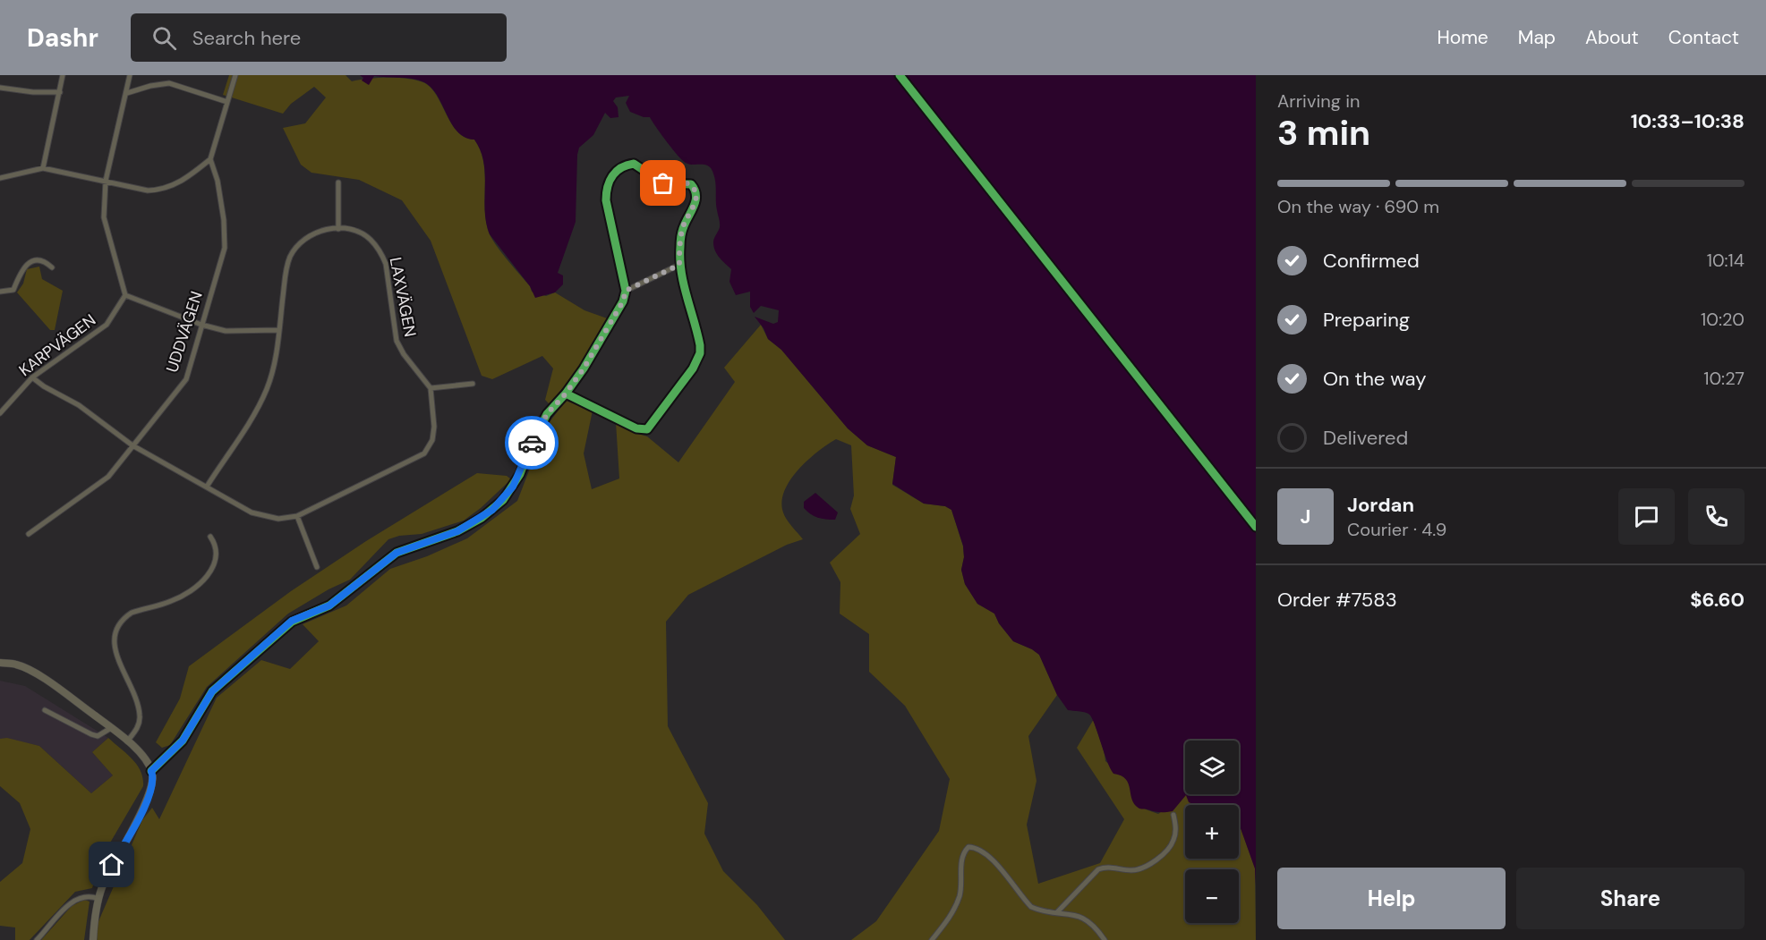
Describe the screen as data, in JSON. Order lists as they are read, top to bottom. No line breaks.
{"streets":{"street":["LAXVÄGEN","UDDVÄGEN","KARPVÄGEN"]},"page":{"header":"Dashr","search":"Search here","nav":["Home","Map","About","Contact"],"heading":["3 min","Arriving in","10:33–10:38"],"panel":["Jordan","Courier · 4.9","Order #7583","$6.60"],"bar":"On the way · 690 m","list":[["Confirmed","10:14"],["Preparing","10:20"],["On the way","10:27"],"Delivered"],"round":"J","map_buttons":["+","−"],"buttons":["Help","Share"]}}
